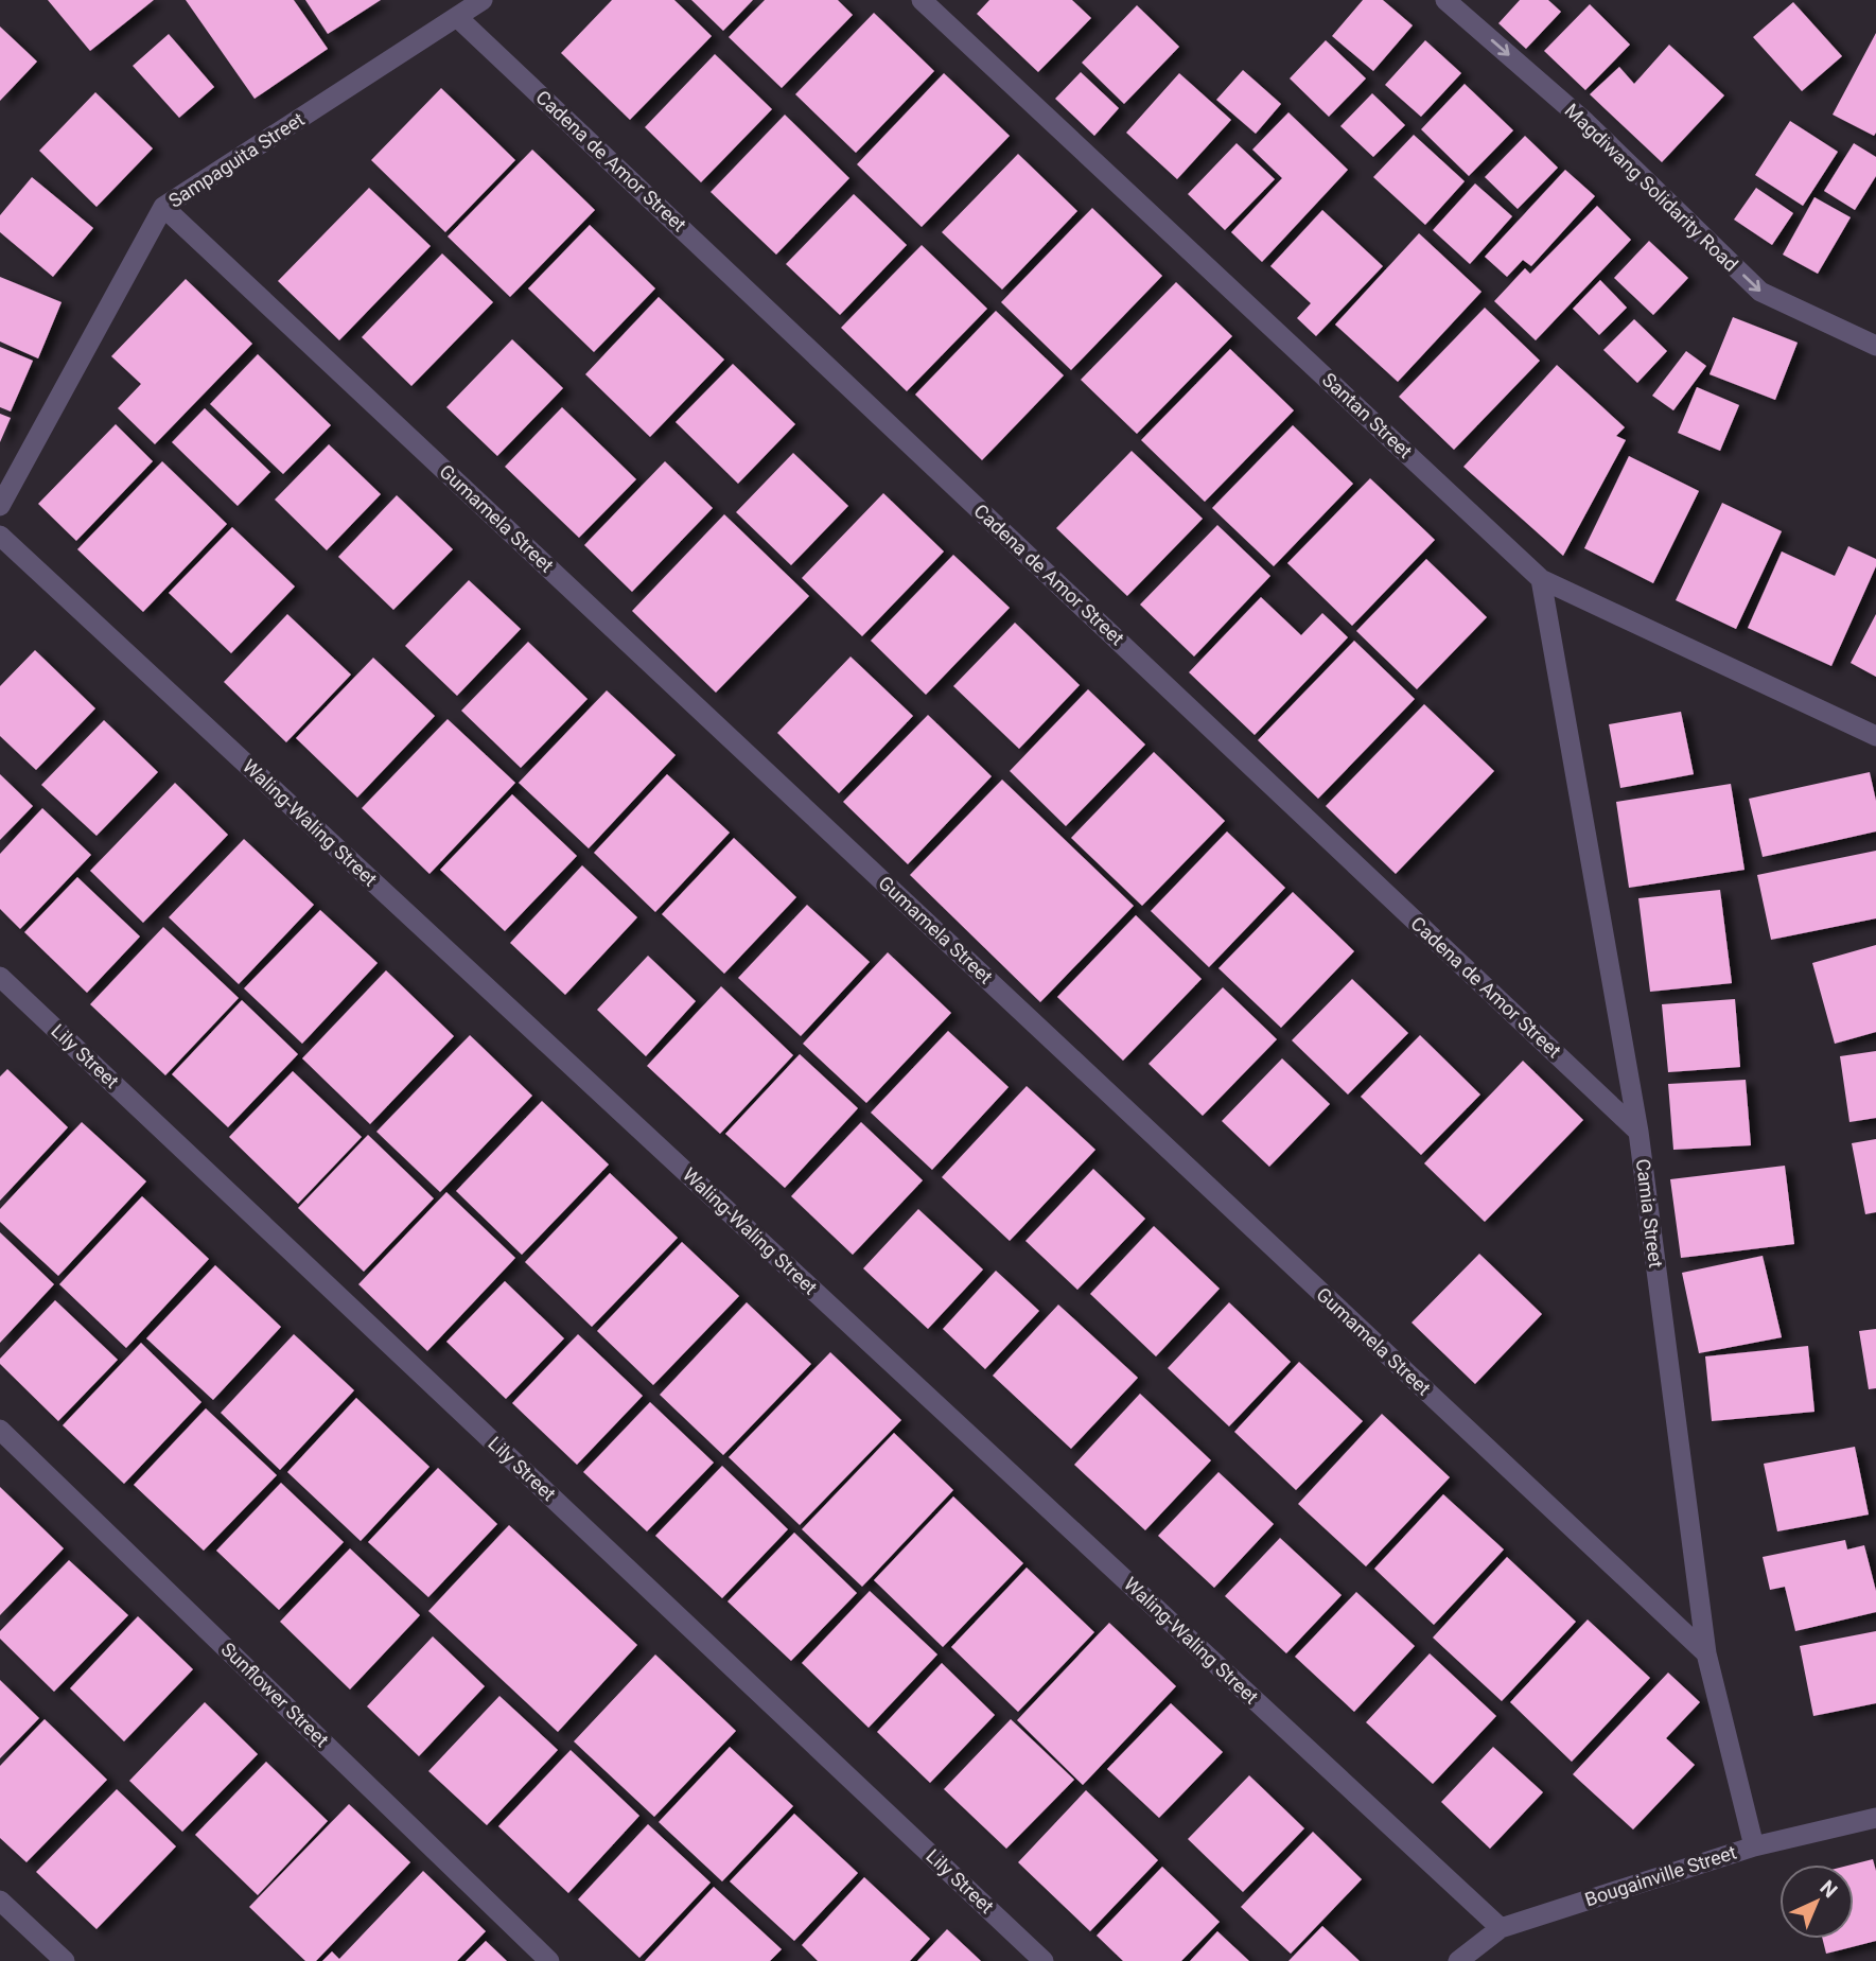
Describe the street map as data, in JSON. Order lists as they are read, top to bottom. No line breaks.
{"streets":{"street":["Sampaguita Street","Cadena de Amor Street","Magdiwang Solidarity Road","Santan Street","Gumamela Street","Waling-Waling Street","Lily Street","Camia Street","Sunflower Street","Bougainville Street"]},"crossings":[["Sampaguita Street","Cadena de Amor Street"],["Sampaguita Street","Gumamela Street"],["Cadena de Amor Street","Camia Street"],["Santan Street","Camia Street"],["Gumamela Street","Camia Street"],["Waling-Waling Street","Bougainville Street"],["Camia Street","Bougainville Street"]],"one_way":["Magdiwang Solidarity Road"],"north":"top right"}
